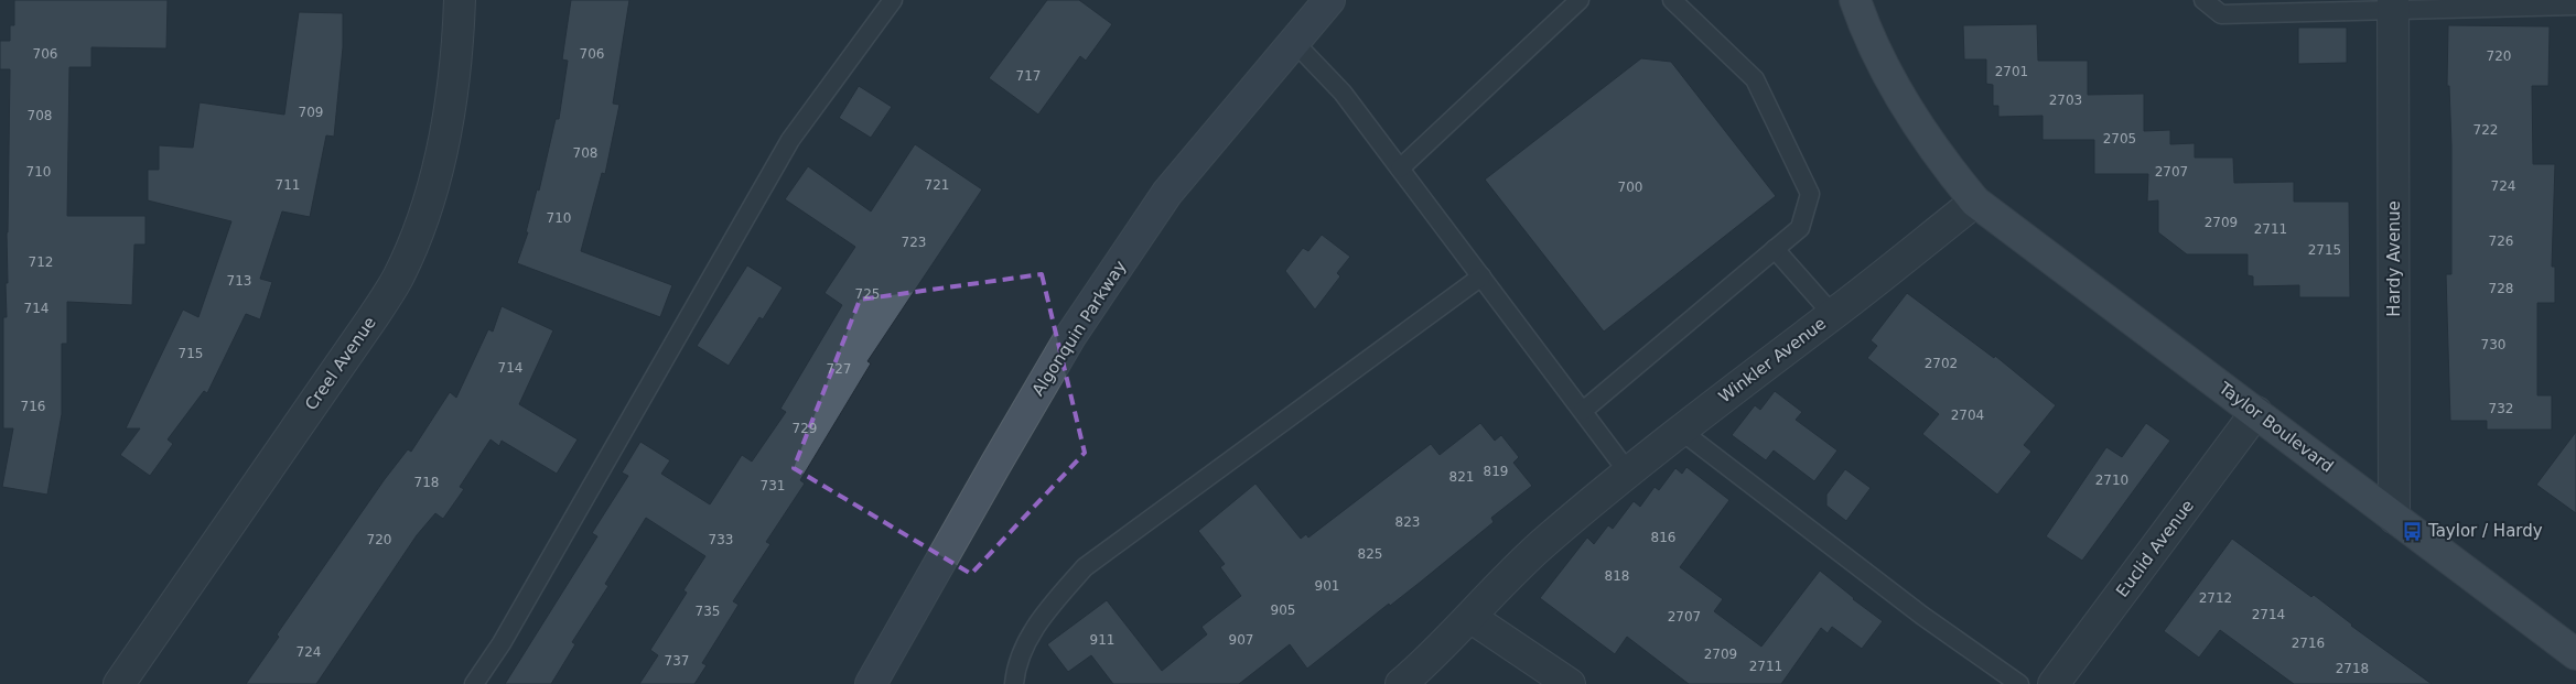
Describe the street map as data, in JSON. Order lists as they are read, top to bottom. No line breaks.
{"streets":{"main road":["Algonquin Parkway","Taylor Boulevard"],"street":["Hardy Avenue","Winkler Avenue","Creel Avenue","Euclid Avenue"]},"crossings":[["Hardy Avenue","Taylor Boulevard"],["Winkler Avenue","Taylor Boulevard"],["Taylor Boulevard","Euclid Avenue"]],"places":{"bus stop":["Taylor / Hardy"]},"house_numbers":["706","706","720","2701","717","2703","709","708","722","2705","708","710","2707","711","721","724","700","710","2709","2711","726","723","2715","712","713","728","725","714","730","715","2702","714","727","716","732","2704","729","819","821","2710","718","731","823","816","720","733","825","818","901","2712","905","735","2714","2707","911","907","2716","724","2709","737","2711","2718"]}
